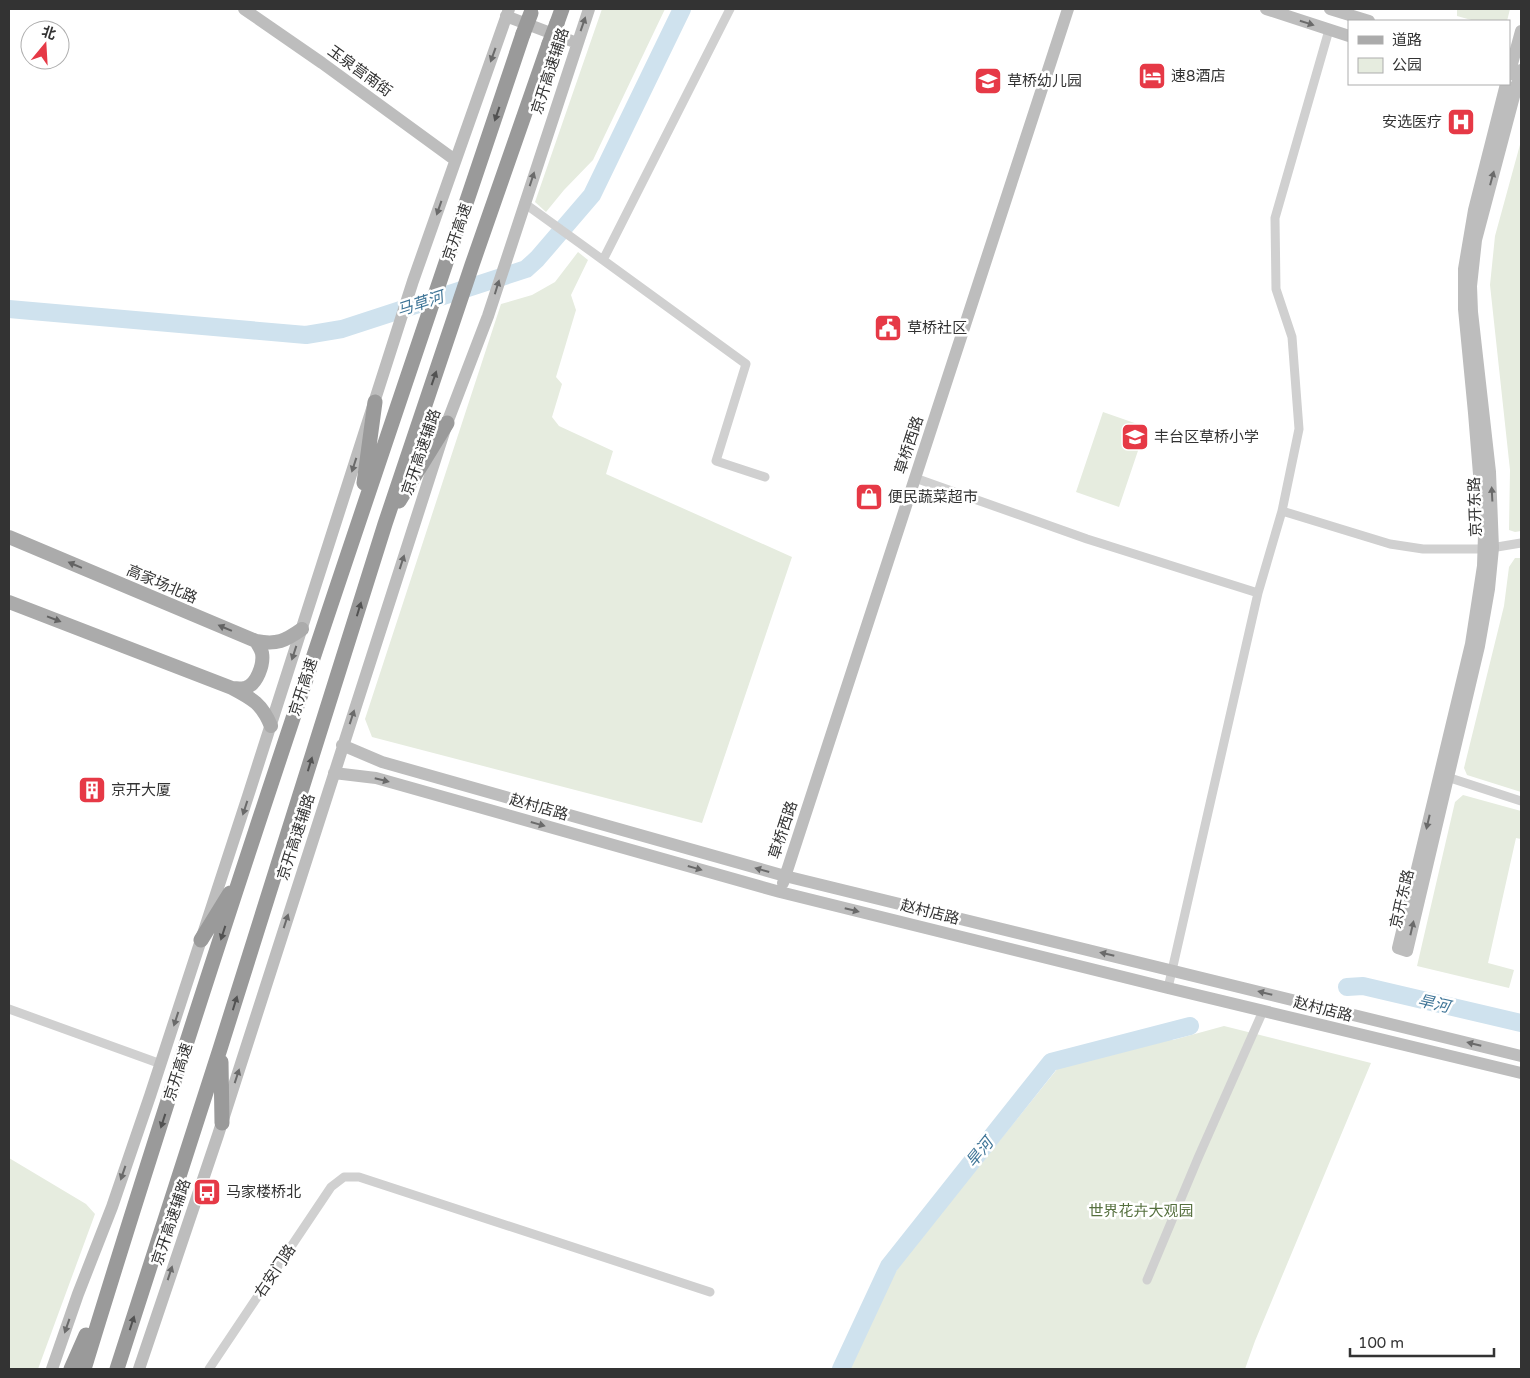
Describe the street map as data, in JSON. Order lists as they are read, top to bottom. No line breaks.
{"streets":{"highway":["京开高速"],"main road":["高家场北路"],"street":["玉泉营南街","京开高速辅路","草桥西路","京开东路","赵村店路","右安门路"]},"crossings":[["京开高速辅路","赵村店路"],["草桥西路","赵村店路"]],"water":["马草河","旱河"],"parks":["世界花卉大观园"],"places":{"hotel":["速8酒店"],"school or university":["草桥幼儿园","丰台区草桥小学"],"hospital":["安选医疗"],"public building":["草桥社区"],"shop":["便民蔬菜超市"],"building":["京开大厦"],"bus stop":["马家楼桥北"]},"legend":["道路","公园"],"scale_bar":"100 m","north":"top"}
